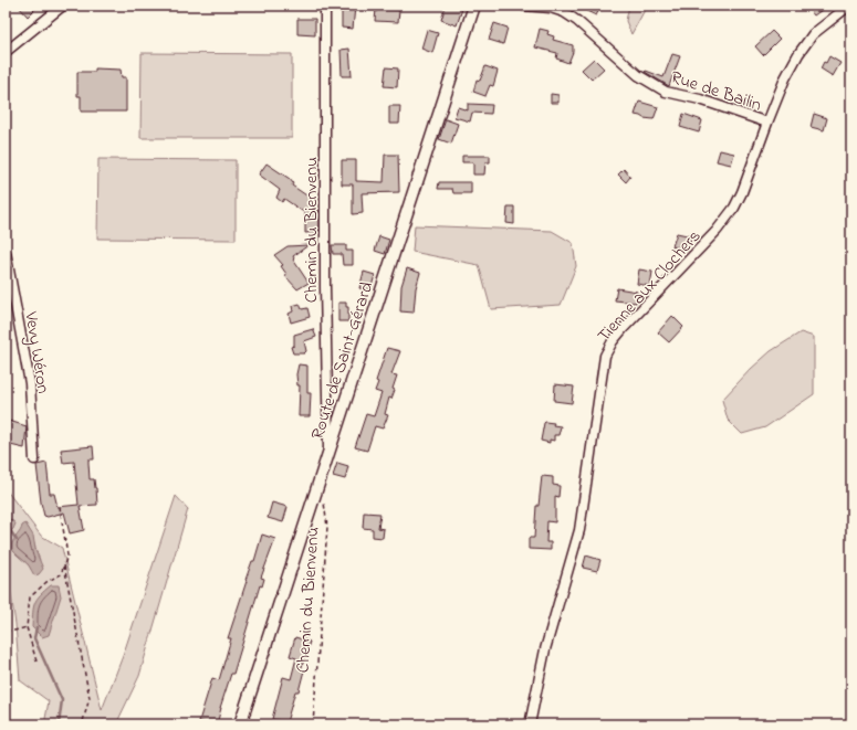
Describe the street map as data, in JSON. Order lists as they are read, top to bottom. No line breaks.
{"streets":{"main road":["Route de Saint-Gérard"],"street":["Rue de Bailin","Chemin du Bienvenu","Tienne aux Clochers","Vevy Wéron"]},"crossings":[["Rue de Bailin","Tienne aux Clochers"],["Chemin du Bienvenu","Route de Saint-Gérard"]]}
